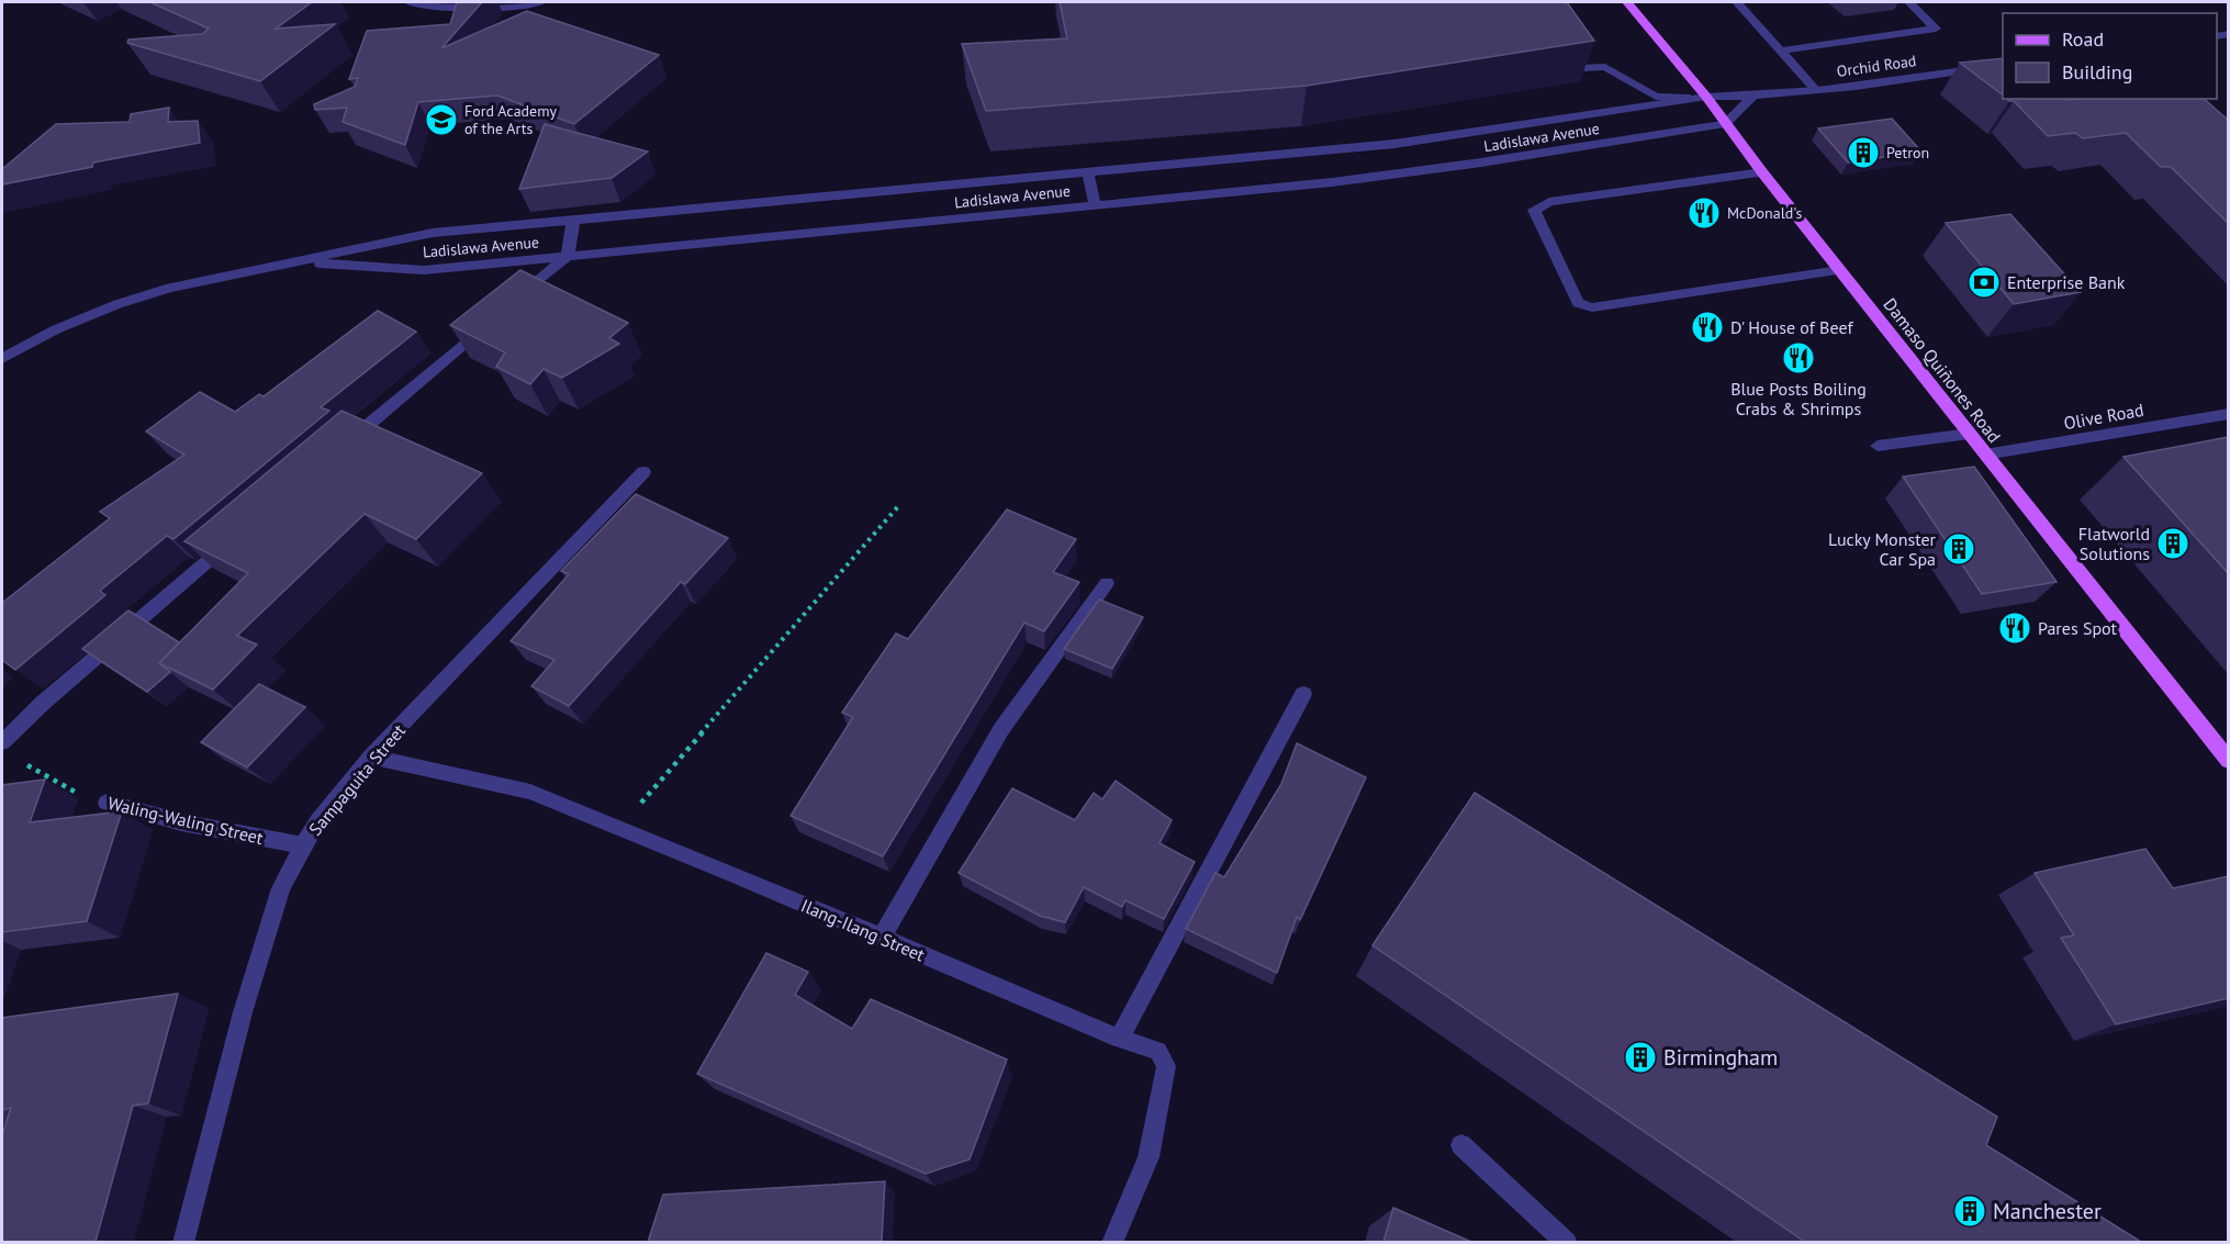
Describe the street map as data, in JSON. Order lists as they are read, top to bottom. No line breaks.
{"streets":{"main road":["Damaso Quiñones Road"],"street":["Orchid Road","Ladislawa Avenue","Olive Road","Sampaguita Street","Waling-Waling Street","Ilang-Ilang Street"]},"crossings":[["Orchid Road","Ladislawa Avenue"],["Orchid Road","Damaso Quiñones Road"],["Ladislawa Avenue","Damaso Quiñones Road"],["Damaso Quiñones Road","Olive Road"],["Sampaguita Street","Waling-Waling Street"],["Sampaguita Street","Ilang-Ilang Street"]],"places":{"school or university":["Ford Academy of the Arts"],"building":["Petron","Flatworld Solutions","Lucky Monster Car Spa","Birmingham","Manchester"],"restaurant":["McDonald's","D' House of Beef","Blue Posts Boiling Crabs & Shrimps","Pares Spot"],"bank":["Enterprise Bank"]},"legend":["Road","Building"]}
